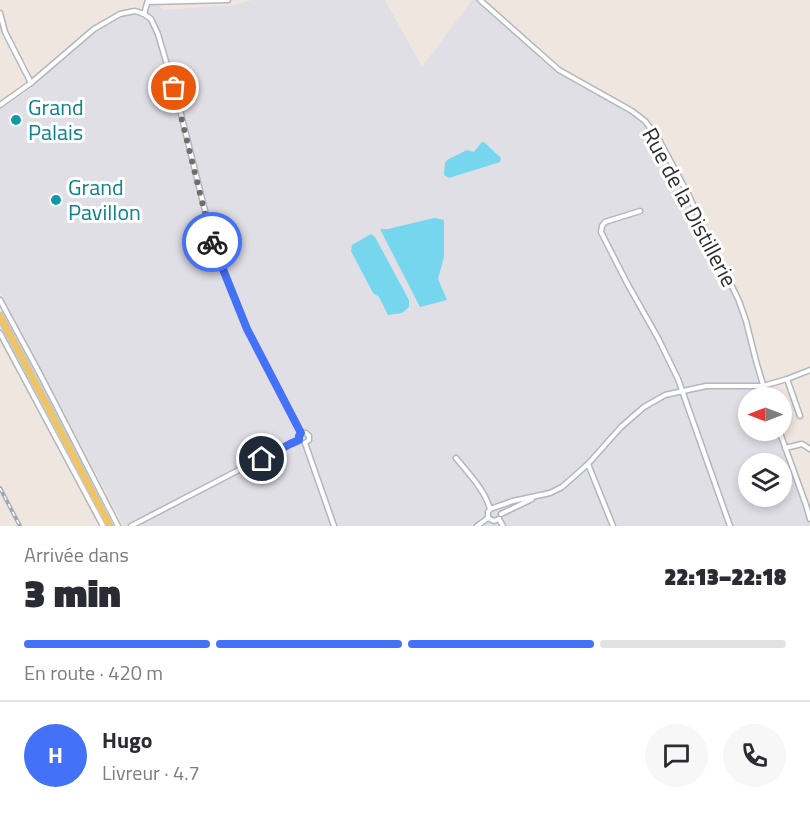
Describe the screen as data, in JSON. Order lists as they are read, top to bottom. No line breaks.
{"streets":{"street":["Rue de la Distillerie"]},"places":["Grand Palais","Grand Pavillon"],"north":"left","page":{"heading":["3 min","Arrivée dans","22:13–22:18"],"panel":["Hugo","Livreur · 4.7"],"bar":"En route · 420 m","round":"H"}}
